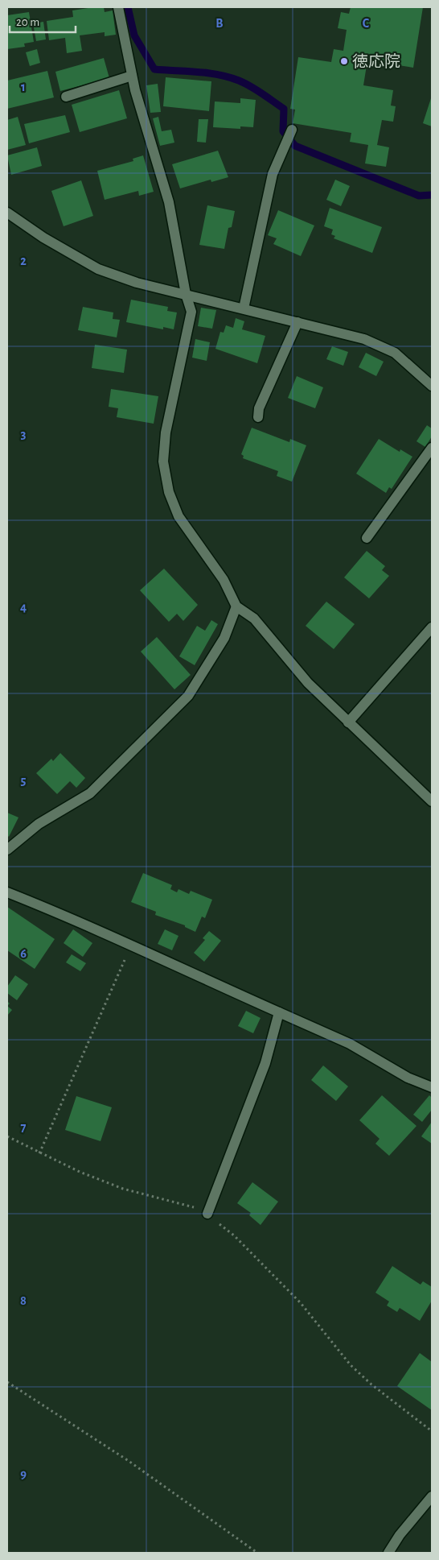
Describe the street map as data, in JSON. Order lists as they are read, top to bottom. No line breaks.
{"places":["徳応院"],"scale_bar":"20 m","grid":{"columns":["B","C"],"rows":["1","2","3","4","5","6","7","8","9"]}}
